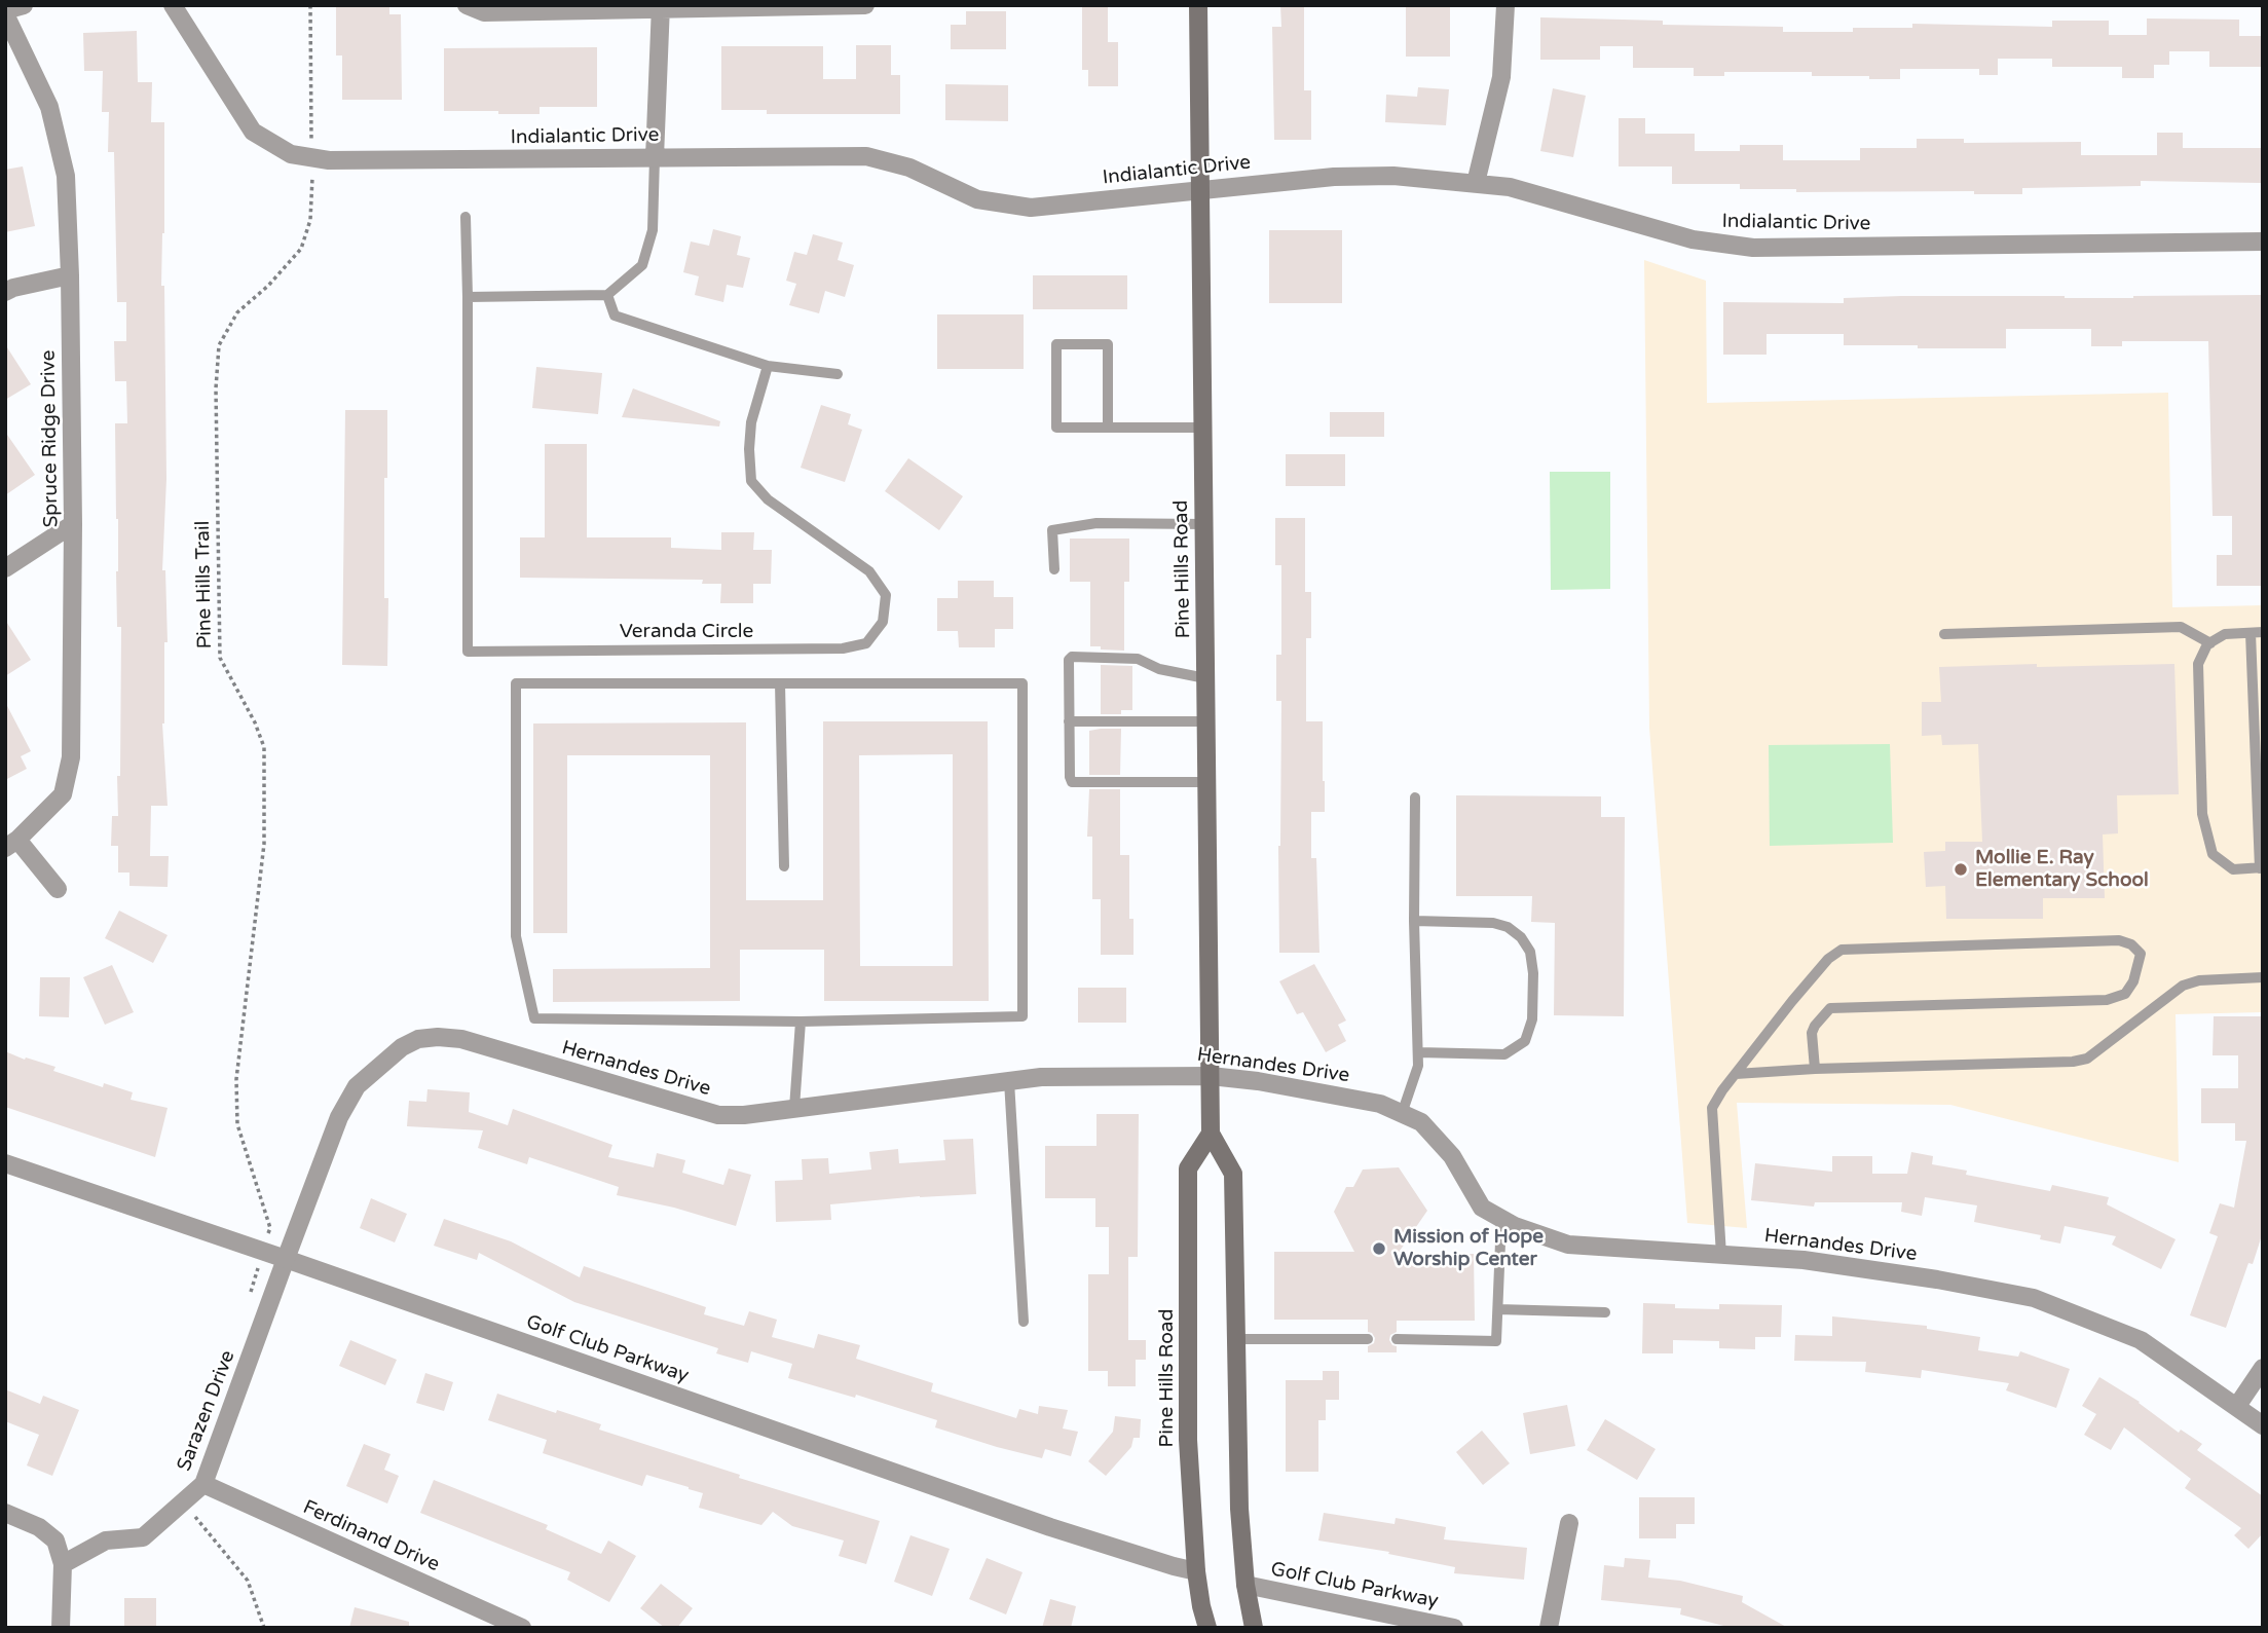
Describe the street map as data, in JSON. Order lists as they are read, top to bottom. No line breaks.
{"streets":{"main road":["Pine Hills Road"],"street":["Indialantic Drive","Spruce Ridge Drive","Hernandes Drive","Golf Club Parkway","Sarazen Drive","Ferdinand Drive"],"lane":["Veranda Circle"],"path":["Pine Hills Trail"]},"crossings":[["Indialantic Drive","Pine Hills Road"],["Pine Hills Road","Hernandes Drive"],["Pine Hills Road","Golf Club Parkway"],["Hernandes Drive","Golf Club Parkway"],["Hernandes Drive","Sarazen Drive"],["Golf Club Parkway","Sarazen Drive"],["Sarazen Drive","Ferdinand Drive"]],"places":["Mollie E. Ray Elementary School","Mission of Hope Worship Center"]}
